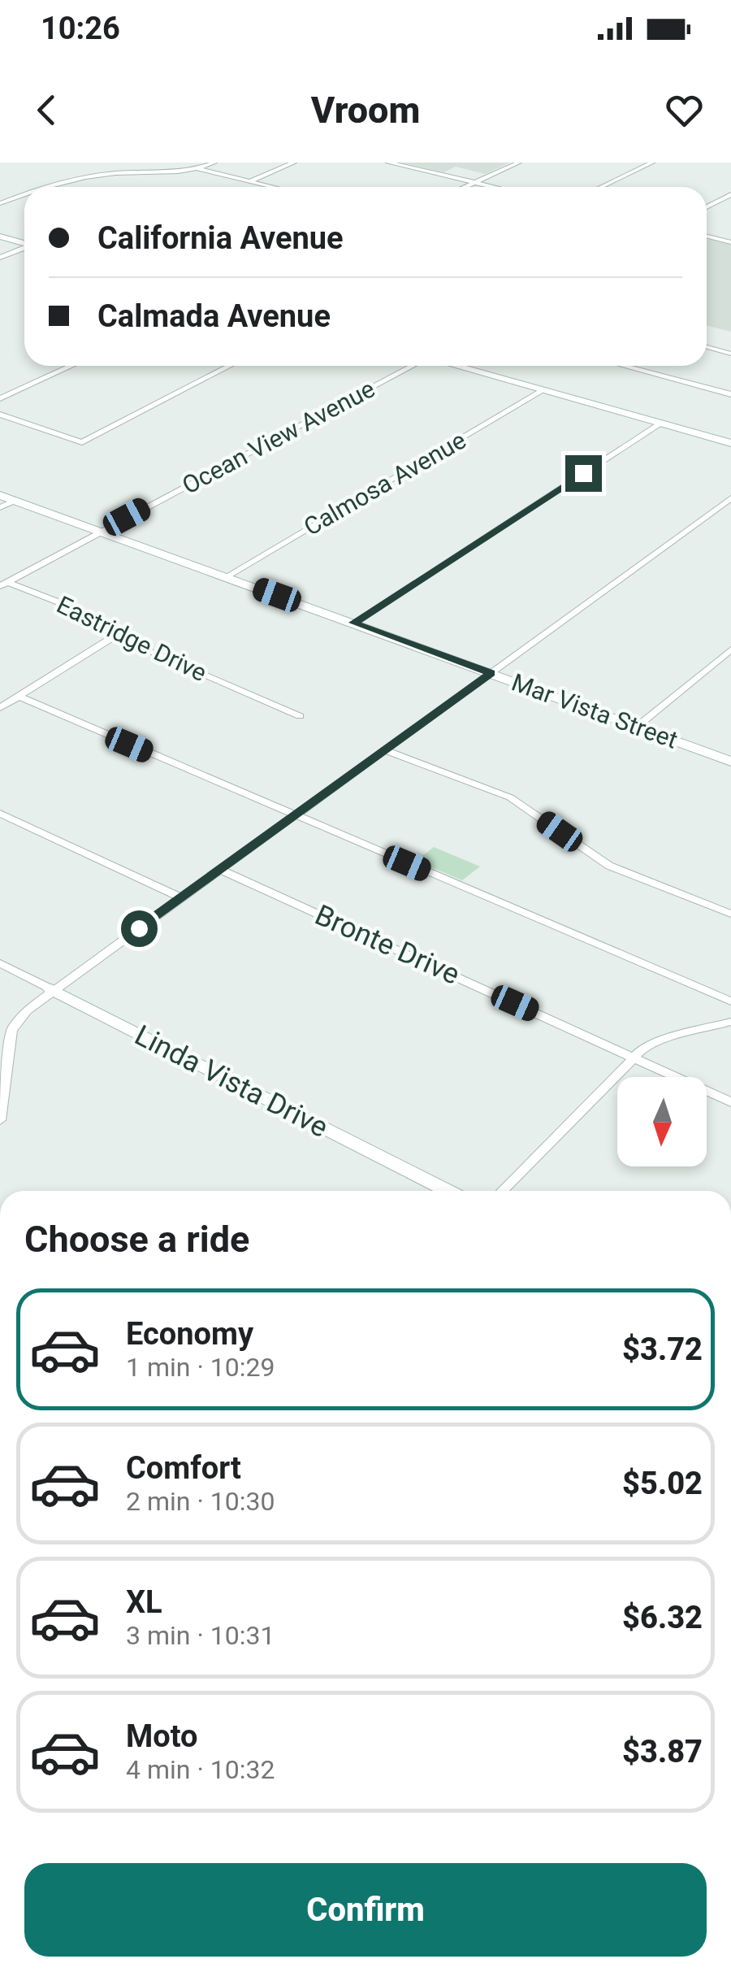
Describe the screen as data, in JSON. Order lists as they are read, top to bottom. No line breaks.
{"streets":{"street":["Ocean View Avenue","Calmosa Avenue","Eastridge Drive","Mar Vista Street","Bronte Drive","Linda Vista Drive"]},"crossings":[["Ocean View Avenue","Eastridge Drive"],["Ocean View Avenue","Mar Vista Street"],["Calmosa Avenue","Mar Vista Street"]],"north":"bottom","page":{"status":"10:26","header":"Vroom","banner":["California Avenue","Calmada Avenue"],"heading":"Choose a ride","list":[{"name":"Economy","note":"1 min · 10:29","value":"$3.72"},{"name":"Comfort","note":"2 min · 10:30","value":"$5.02"},{"name":"XL","note":"3 min · 10:31","value":"$6.32"},{"name":"Moto","note":"4 min · 10:32","value":"$3.87"}],"buttons":"Confirm"}}
